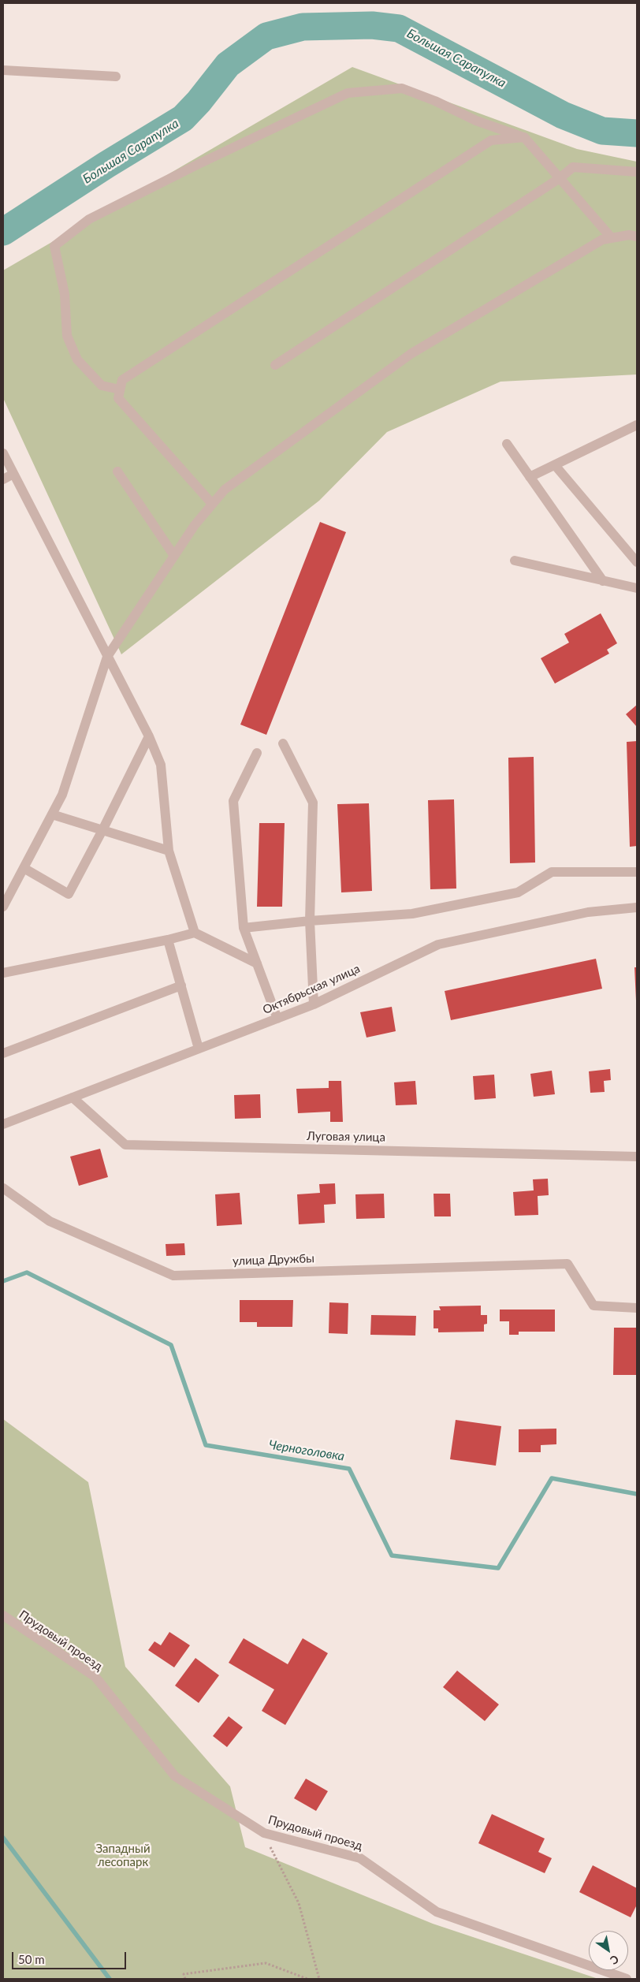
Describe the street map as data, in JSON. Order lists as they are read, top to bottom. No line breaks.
{"streets":{"street":["Октябрьская улица","Луговая улица","улица Дружбы","Прудовый проезд"]},"crossings":[["Октябрьская улица","Луговая улица"]],"water":["Большая Сарапулка","Черноголовка"],"parks":["Западный лесопарк"],"scale_bar":"50 m","north":"bottom right"}
